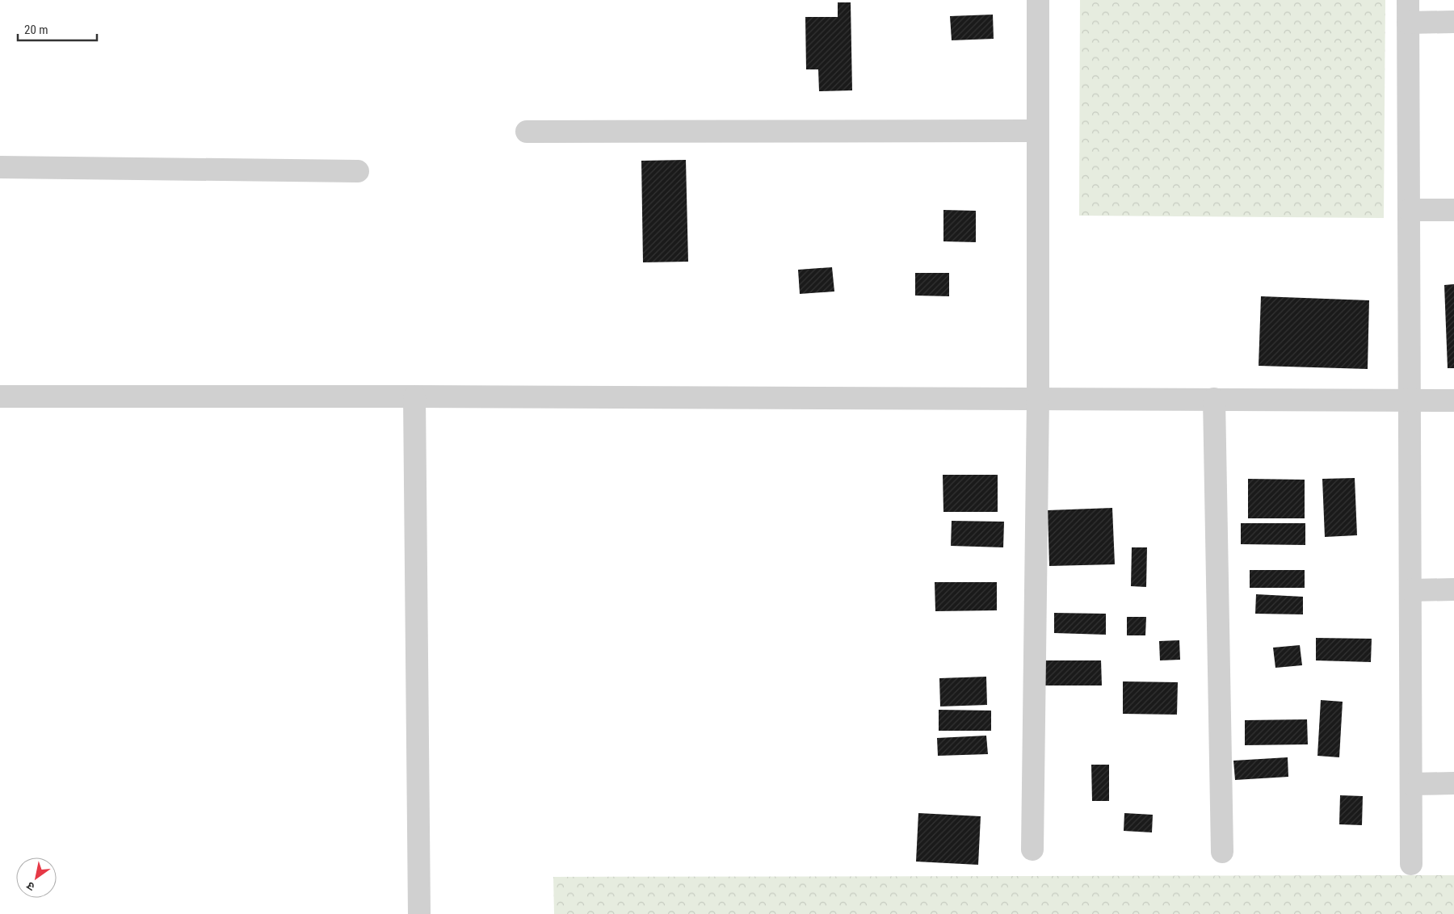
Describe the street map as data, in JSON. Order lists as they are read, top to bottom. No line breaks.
{"scale_bar":"20 m","north":"bottom left"}
